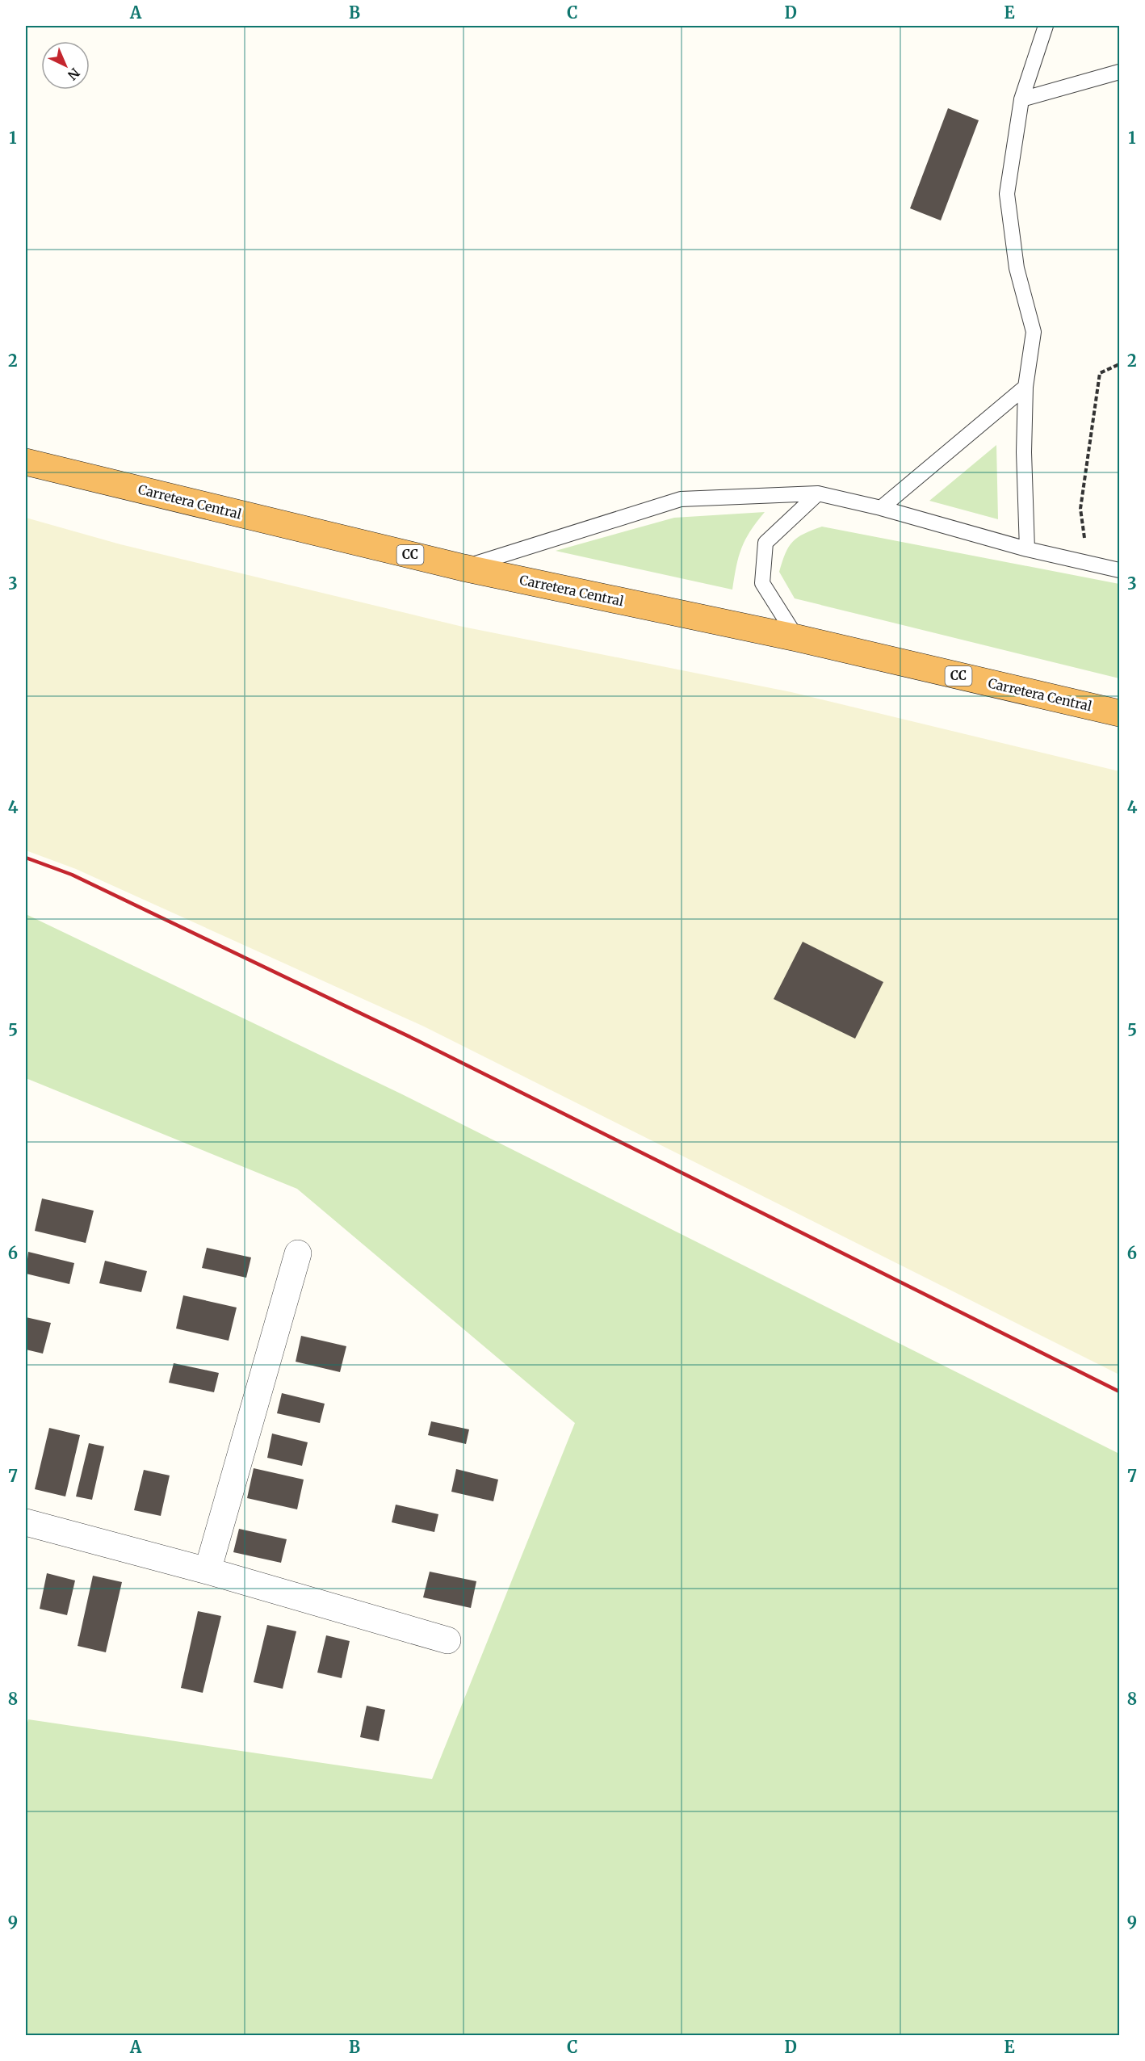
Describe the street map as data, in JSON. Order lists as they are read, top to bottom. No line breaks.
{"streets":{"highway":["Carretera Central","CC"]},"north":"bottom right","grid":{"columns":["A","B","C","D","E"],"rows":["1","2","3","4","5","6","7","8","9"]}}
